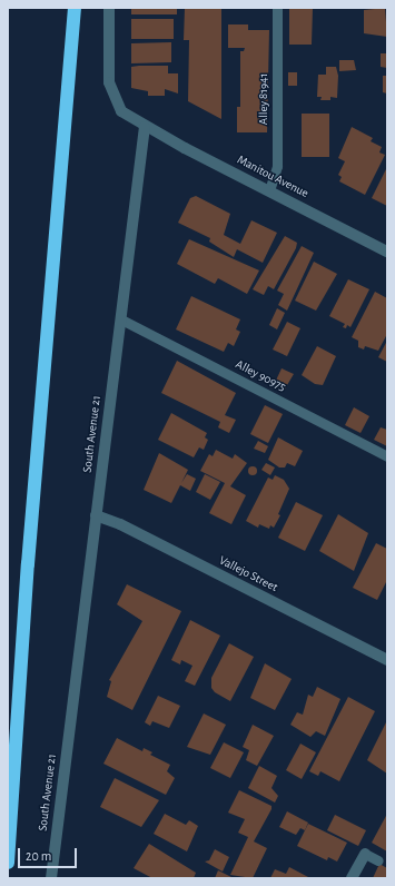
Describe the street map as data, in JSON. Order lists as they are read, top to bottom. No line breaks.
{"streets":{"street":["Manitou Avenue","South Avenue 21","Vallejo Street"],"lane":["Alley 81941","Alley 90975"]},"crossings":[["Alley 81941","Manitou Avenue"],["Manitou Avenue","South Avenue 21"],["Alley 90975","South Avenue 21"],["South Avenue 21","Vallejo Street"]],"scale_bar":"20 m"}
